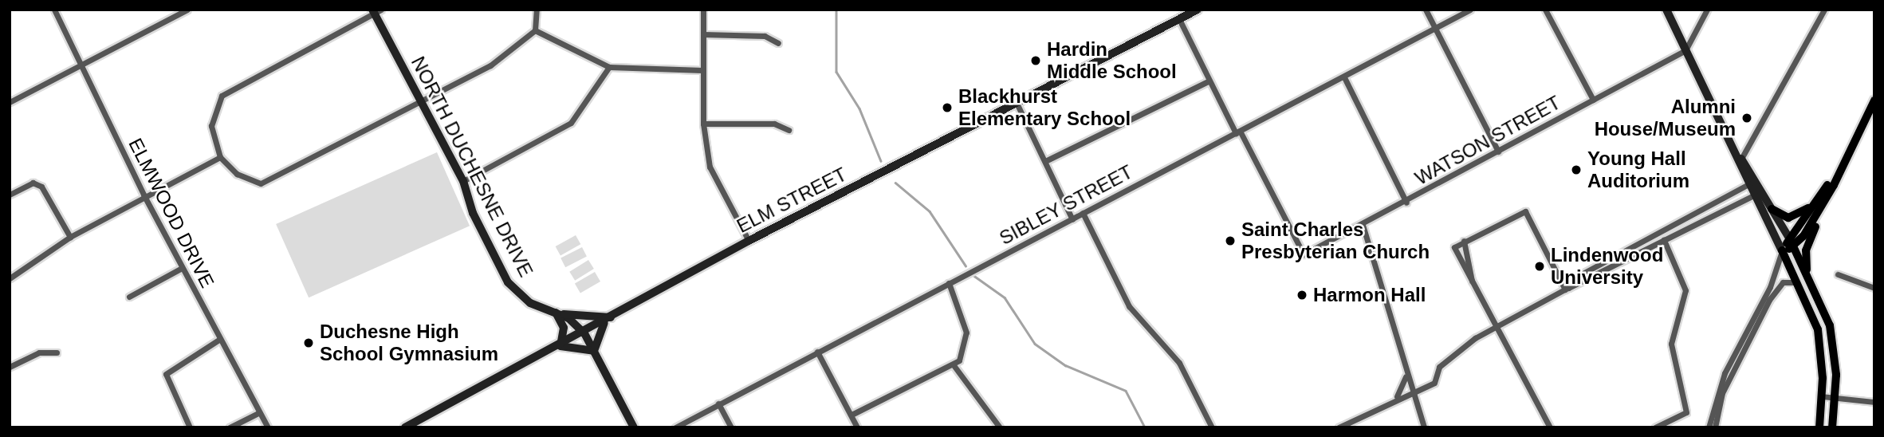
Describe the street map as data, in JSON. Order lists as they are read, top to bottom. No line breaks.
{"streets":{"main road":["NORTH DUCHESNE DRIVE","ELM STREET"],"street":["WATSON STREET","SIBLEY STREET","ELMWOOD DRIVE"]},"crossings":[["WATSON STREET","SIBLEY STREET"],["NORTH DUCHESNE DRIVE","ELM STREET"]],"places":["Hardin Middle School","Blackhurst Elementary School","Alumni House/Museum","Young Hall Auditorium","Saint Charles Presbyterian Church","Lindenwood University","Harmon Hall","Duchesne High School Gymnasium"]}
